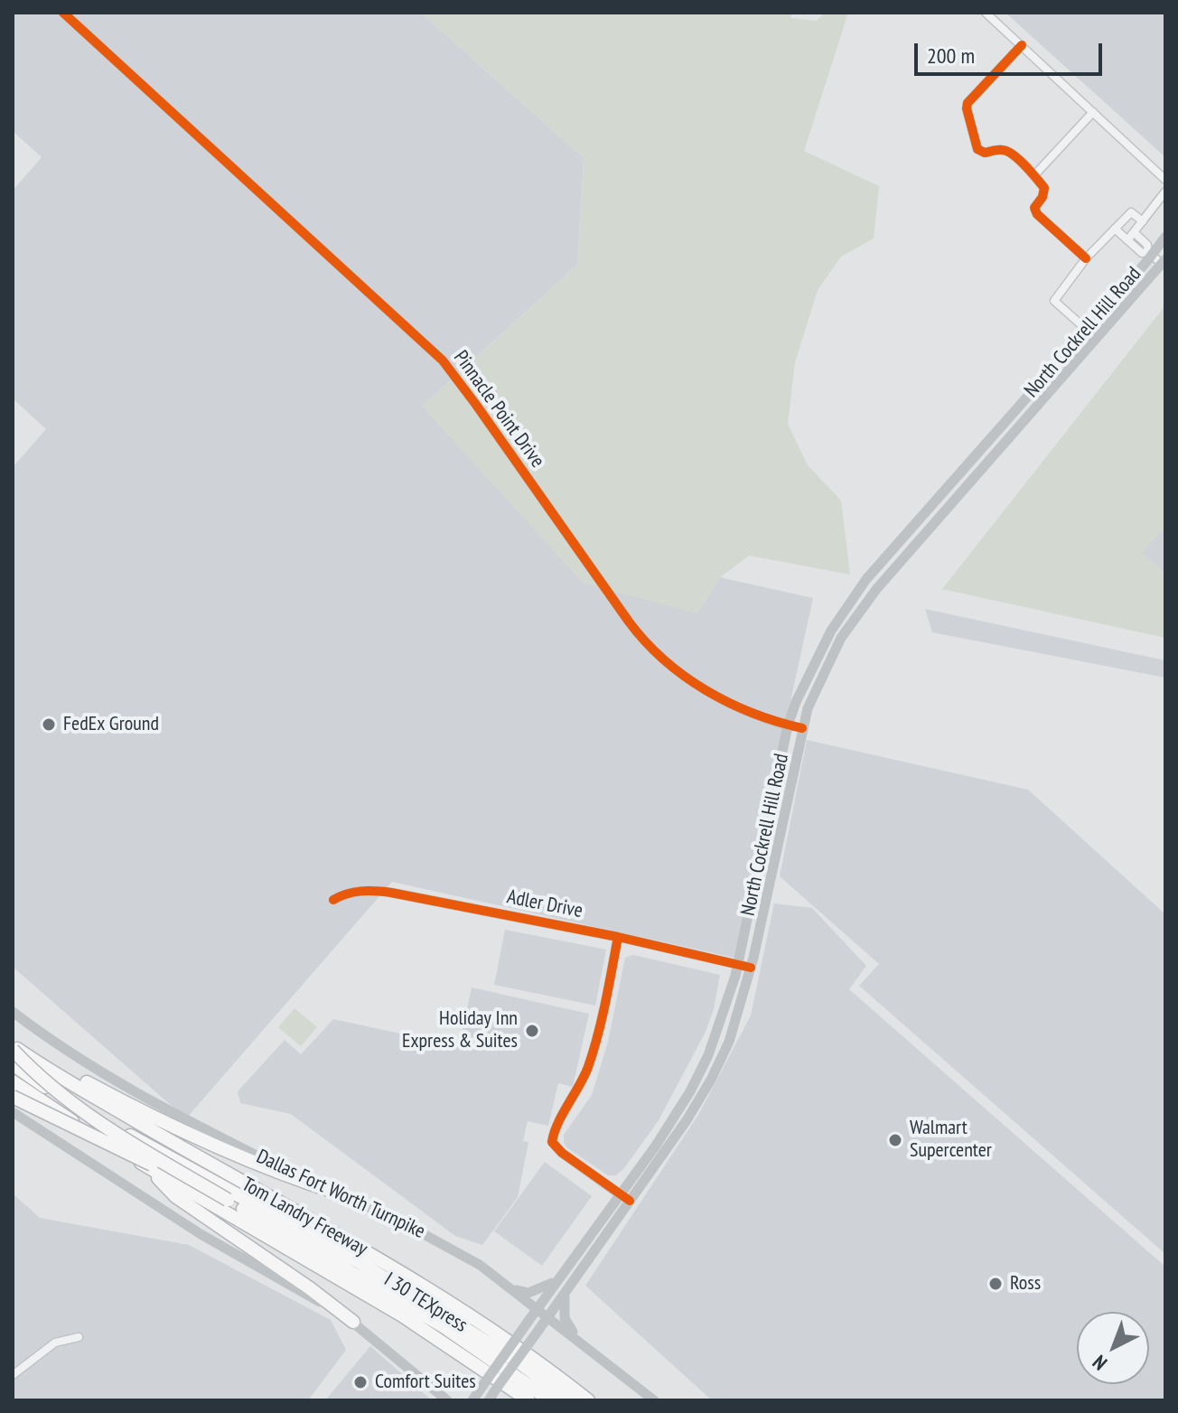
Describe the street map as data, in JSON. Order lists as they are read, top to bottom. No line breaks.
{"streets":{"highway":["Tom Landry Freeway","I 30 TEXpress"],"main road":["North Cockrell Hill Road","Pinnacle Point Drive","Dallas Fort Worth Turnpike"],"street":["Adler Drive"]},"crossings":[["North Cockrell Hill Road","Pinnacle Point Drive"],["North Cockrell Hill Road","Adler Drive"],["North Cockrell Hill Road","Dallas Fort Worth Turnpike"]],"places":["FedEx Ground","Holiday Inn Express & Suites","Walmart Supercenter","Ross","Comfort Suites"],"scale_bar":"200 m","north":"bottom left"}
